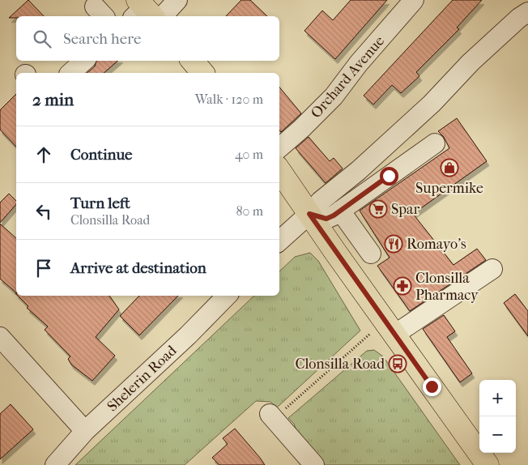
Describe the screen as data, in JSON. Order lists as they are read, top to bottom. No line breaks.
{"streets":{"street":["Orchard Avenue","Shelerin Road"]},"places":{"shop":["Supermike"],"supermarket":["Spar"],"restaurant":["Romayo's"],"pharmacy":["Clonsilla Pharmacy"],"bus stop":["Clonsilla Road"]},"page":{"search":"Search here","heading":["2 min","Walk · 120 m"],"list":[["Continue","40 m"],["Turn left","Clonsilla Road","80 m"],"Arrive at destination"],"map_buttons":["+","−"]}}
